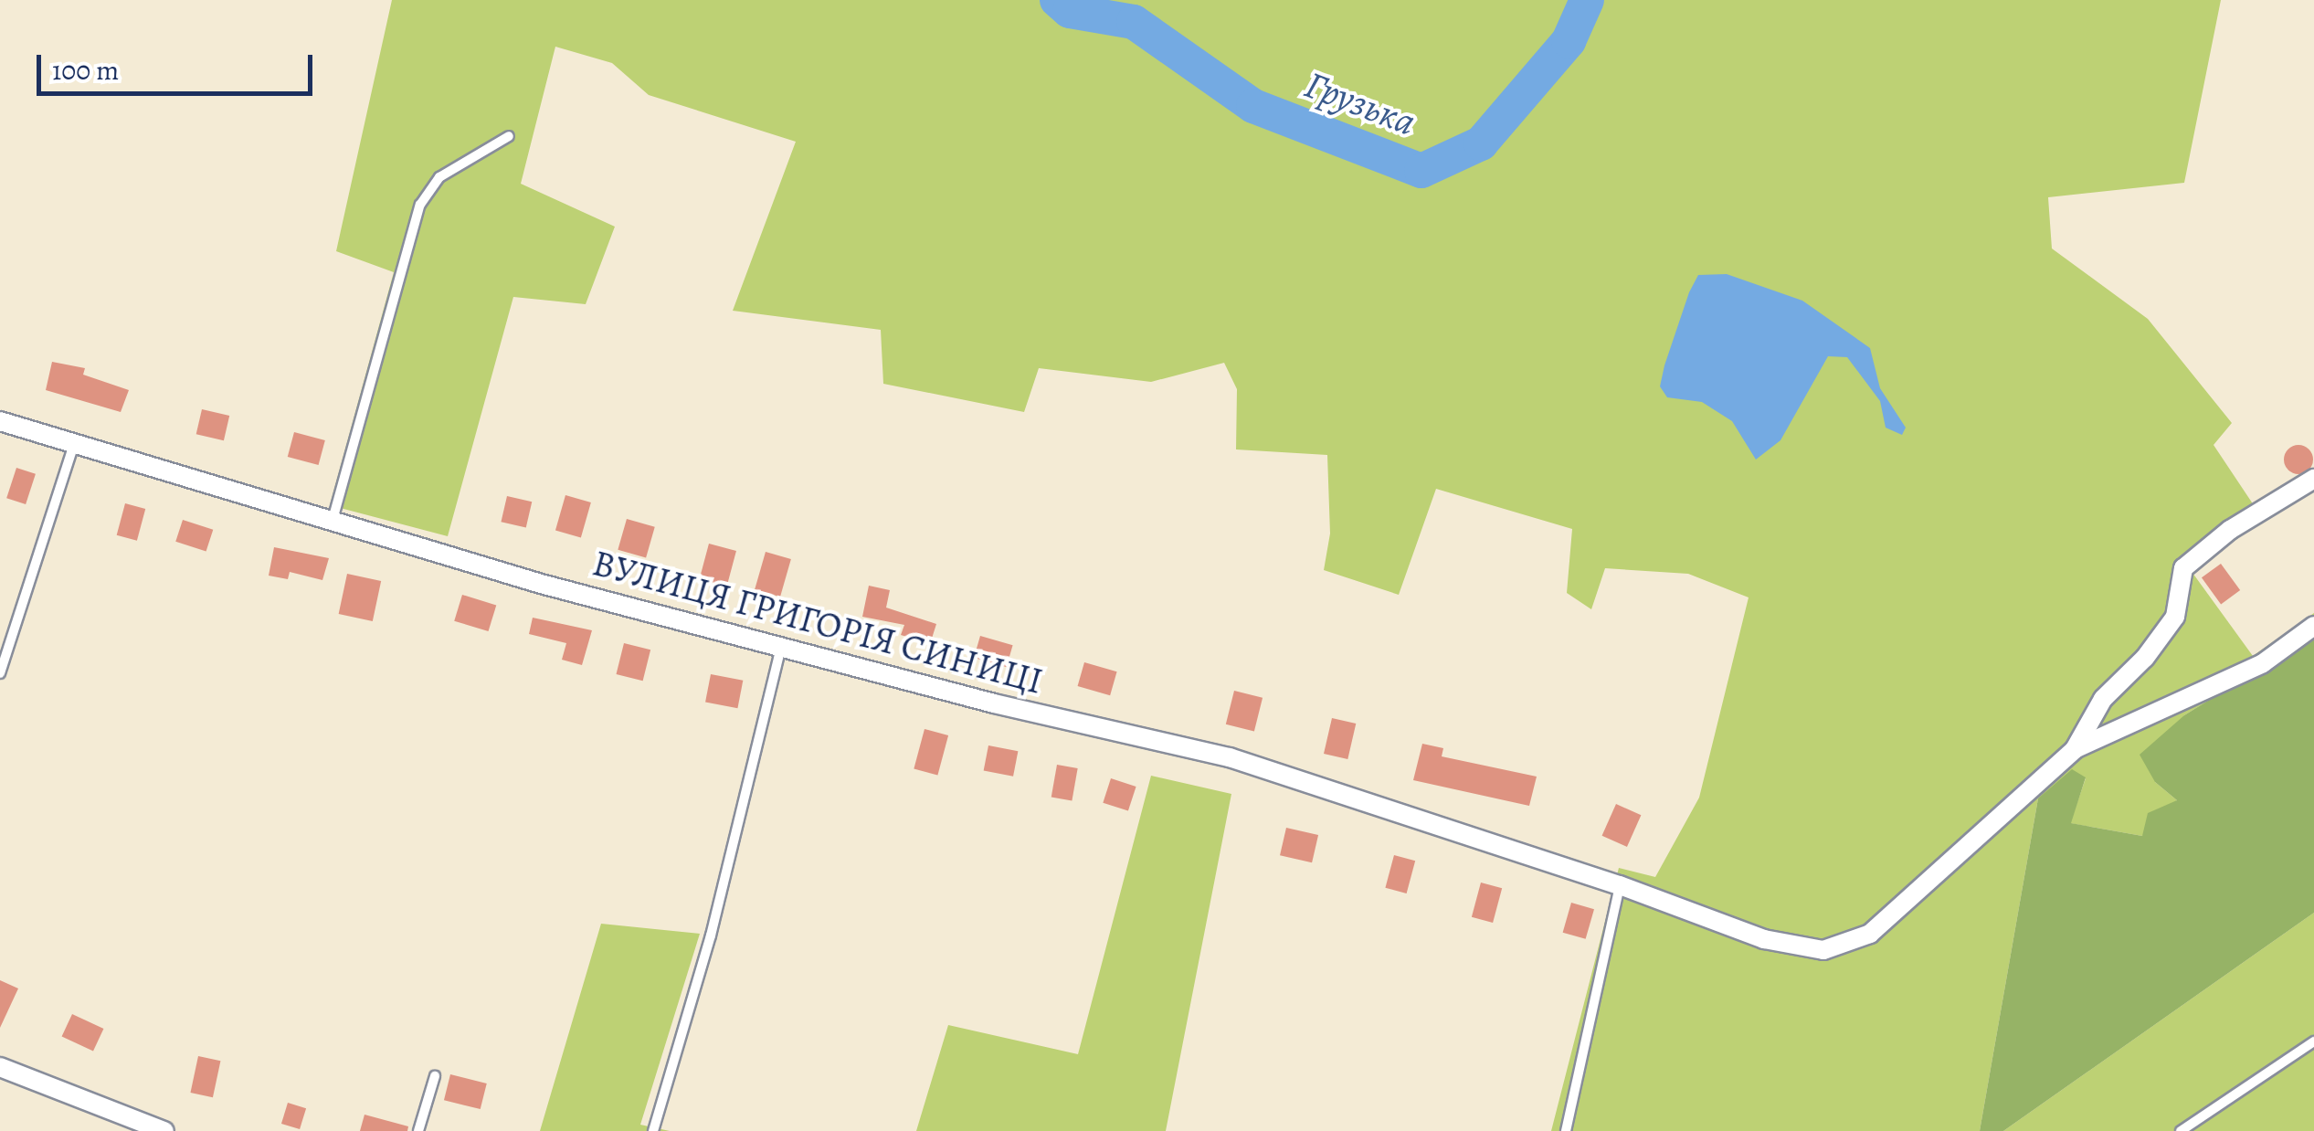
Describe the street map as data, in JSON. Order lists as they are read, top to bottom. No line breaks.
{"streets":{"street":["ВУЛИЦЯ ГРИГОРІЯ СИНИЦІ"]},"water":["Грузька"],"scale_bar":"100 m"}
